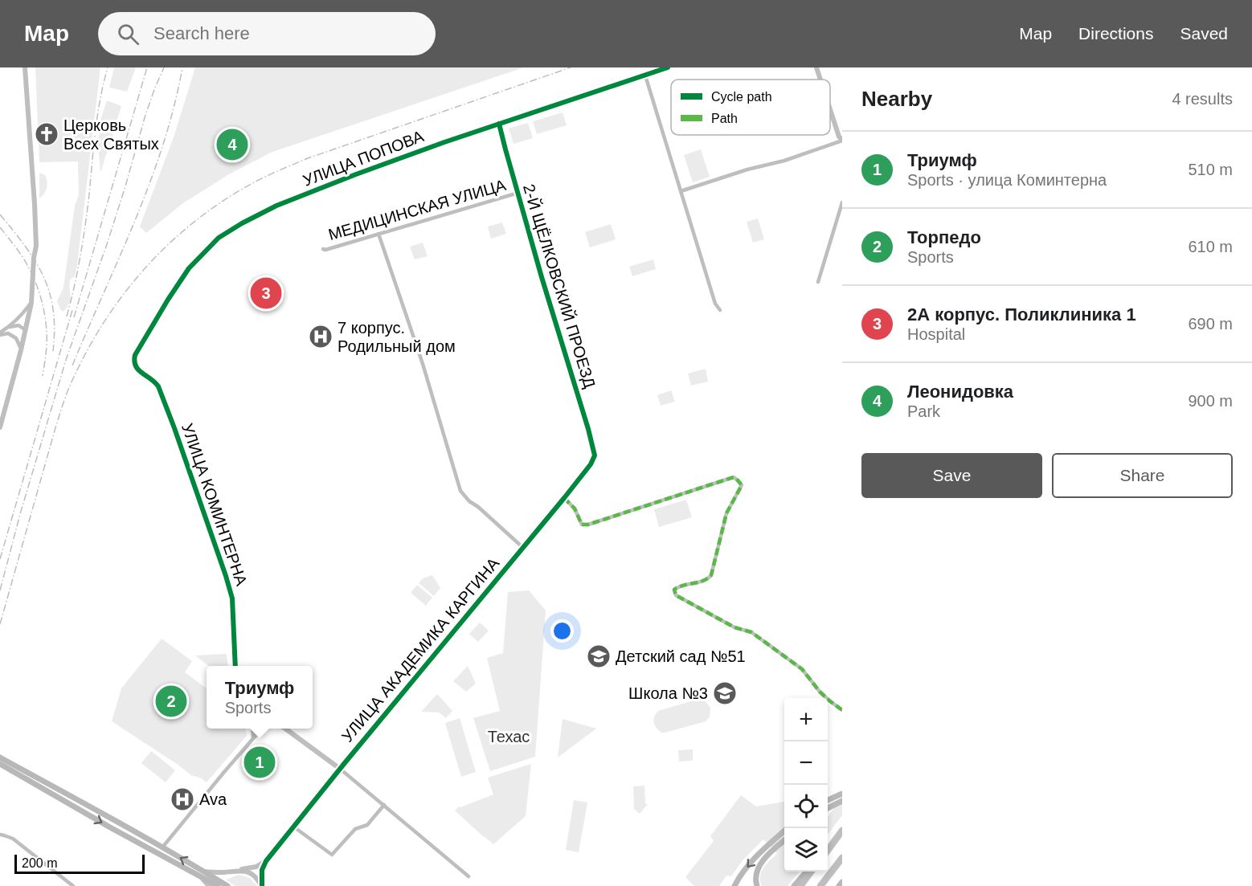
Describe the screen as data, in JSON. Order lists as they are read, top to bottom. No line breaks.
{"streets":{"street":["УЛИЦА ПОПОВА","МЕДИЦИНСКАЯ УЛИЦА","2-Й ЩЁЛКОВСКИЙ ПРОЕЗД","УЛИЦА КОМИНТЕРНА","УЛИЦА АКАДЕМИКА КАРГИНА"]},"crossings":[["УЛИЦА ПОПОВА","2-Й ЩЁЛКОВСКИЙ ПРОЕЗД"],["УЛИЦА ПОПОВА","УЛИЦА КОМИНТЕРНА"],["МЕДИЦИНСКАЯ УЛИЦА","2-Й ЩЁЛКОВСКИЙ ПРОЕЗД"],["2-Й ЩЁЛКОВСКИЙ ПРОЕЗД","УЛИЦА АКАДЕМИКА КАРГИНА"]],"parks":["Техас"],"places":{"church":["Церковь Всех Святых"],"hospital":["7 корпус. Родильный дом","Ava"],"school or university":["Детский сад №51","Школа №3"]},"legend":["Cycle path","Path"],"scale_bar":"200 m","page":{"header":"Map","search":"Search here","nav":["Map","Directions","Saved"],"heading":["Nearby","4 results"],"pins":["4","3","2","1"],"list":[{"mark":"1","name":"Триумф","note":"Sports · улица Коминтерна","value":"510 m"},{"mark":"2","name":"Торпедо","note":"Sports","value":"610 m"},{"mark":"3","name":"2А корпус. Поликлиника 1","note":"Hospital","value":"690 m"},{"mark":"4","name":"Леонидовка","note":"Park","value":"900 m"}],"buttons":["Save","Share"],"popup":["Триумф","Sports"],"map_buttons":["+","−"],"scale":"200 m"}}
